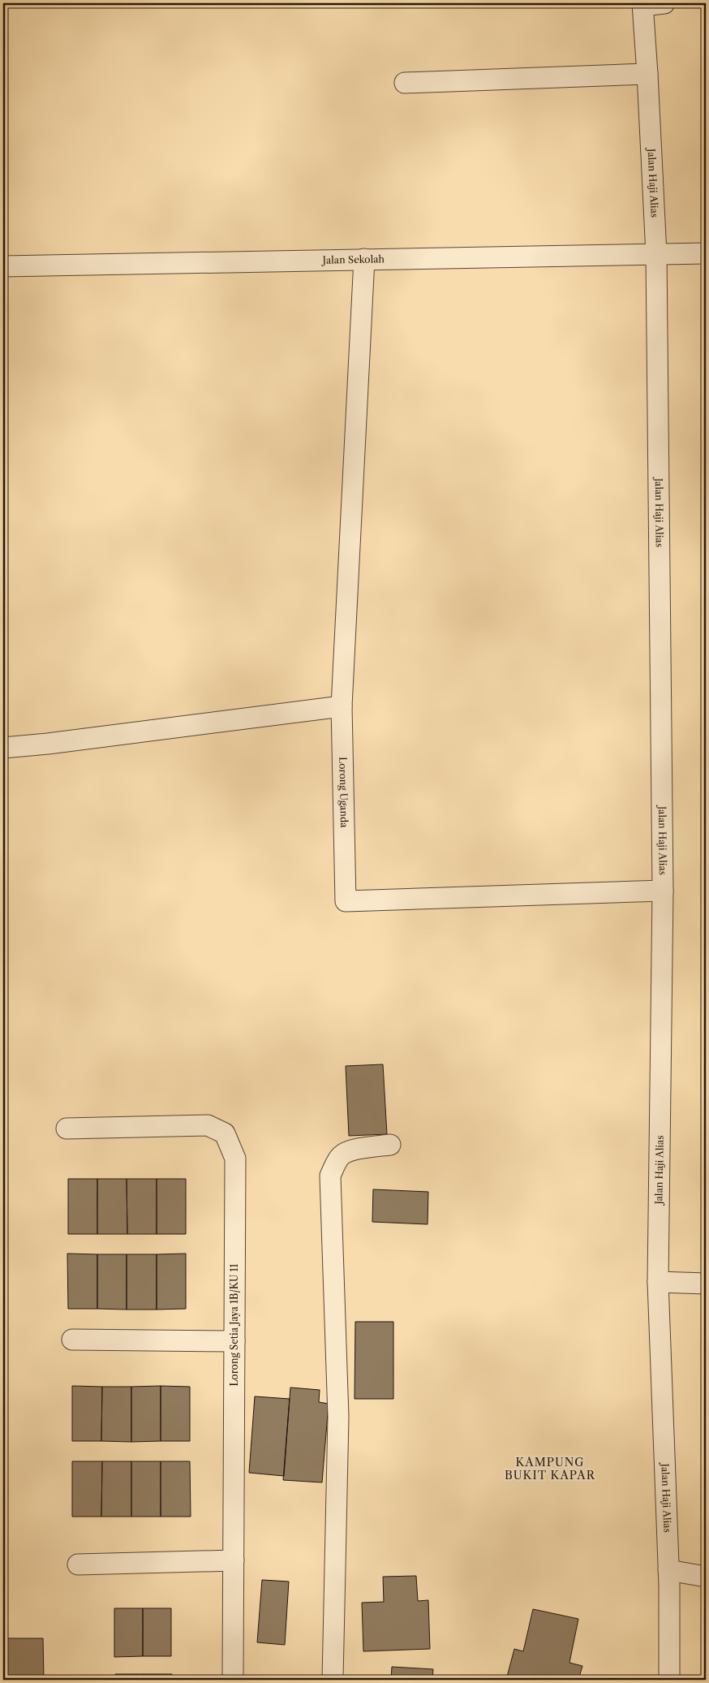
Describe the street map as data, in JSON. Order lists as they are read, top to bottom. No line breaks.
{"streets":{"street":["Jalan Haji Alias","Jalan Sekolah","Lorong Uganda","Lorong Setia Jaya 1B/KU 11"]},"crossings":[["Jalan Haji Alias","Jalan Sekolah"],["Jalan Haji Alias","Lorong Uganda"]],"districts":["KAMPUNG BUKIT KAPAR"]}
